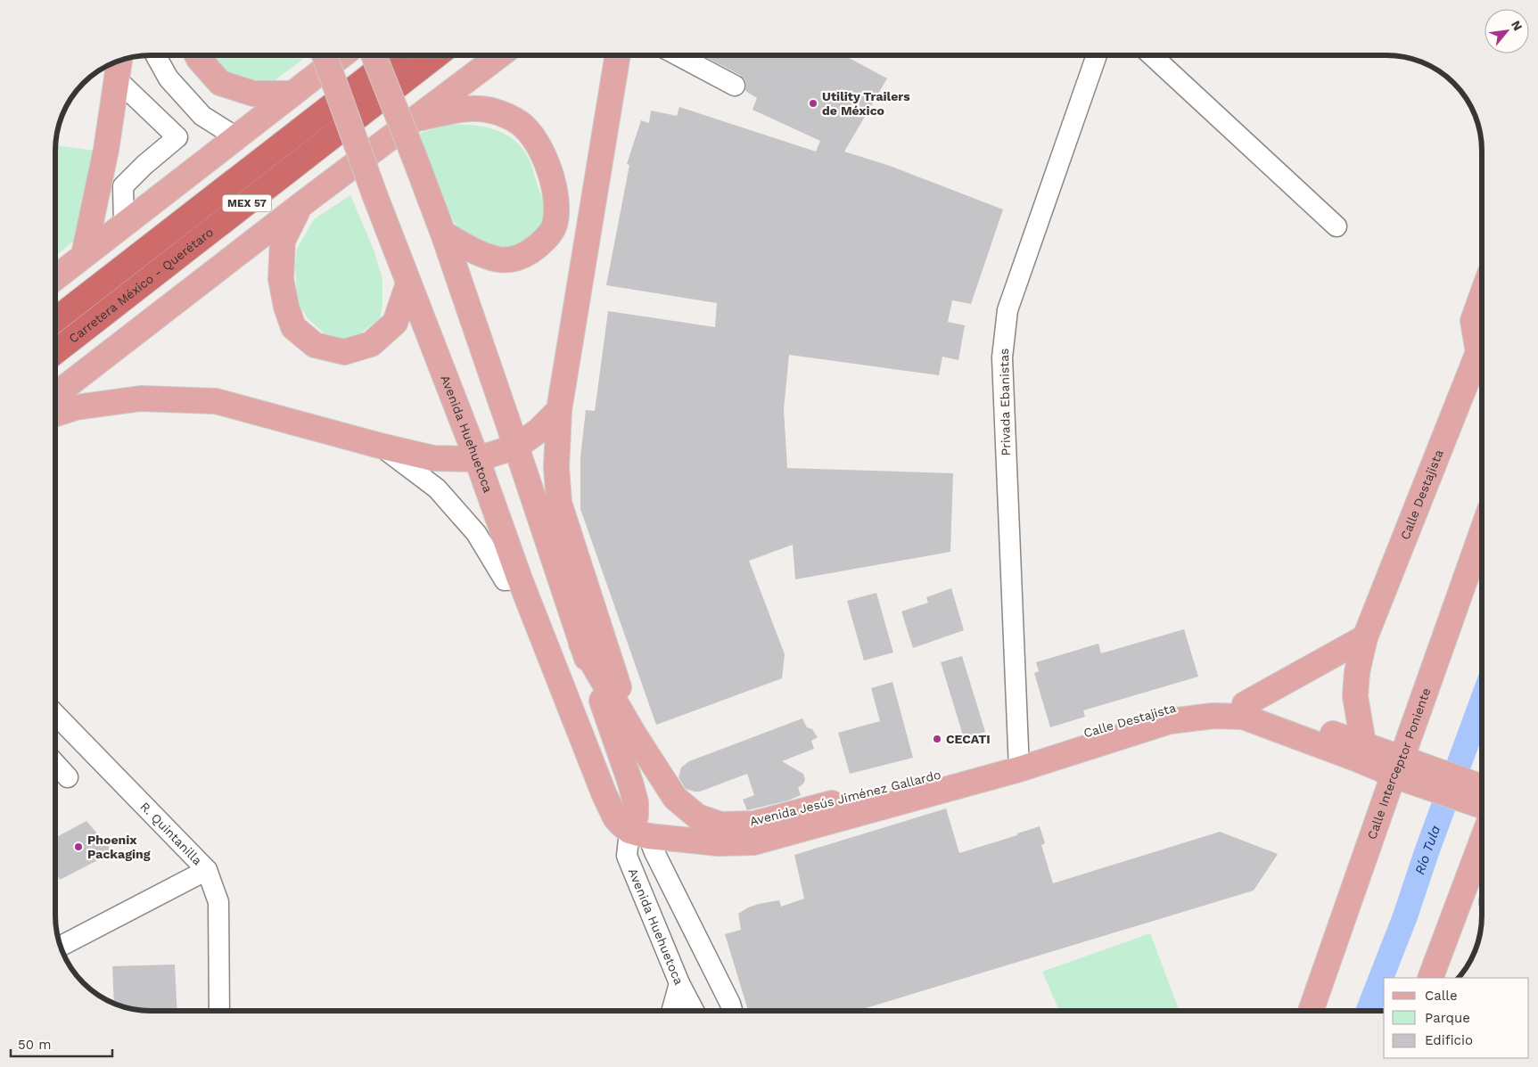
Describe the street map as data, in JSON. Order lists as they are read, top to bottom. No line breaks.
{"streets":{"highway":["MEX 57","Carretera México - Querétaro"],"main road":["Avenida Huehuetoca","Calle Destajista","Calle Interceptor Poniente","Avenida Jesús Jiménez Gallardo"],"street":["Privada Ebanistas","R. Quintanilla"]},"crossings":[["Privada Ebanistas","Calle Destajista"],["Privada Ebanistas","Avenida Jesús Jiménez Gallardo"],["Avenida Huehuetoca","Avenida Jesús Jiménez Gallardo"],["Calle Destajista","Avenida Jesús Jiménez Gallardo"]],"water":["Río Tula"],"places":["Utility Trailers de México","CECATI","Phoenix Packaging"],"legend":["Calle","Parque","Edificio"],"scale_bar":"50 m","north":"top right"}
